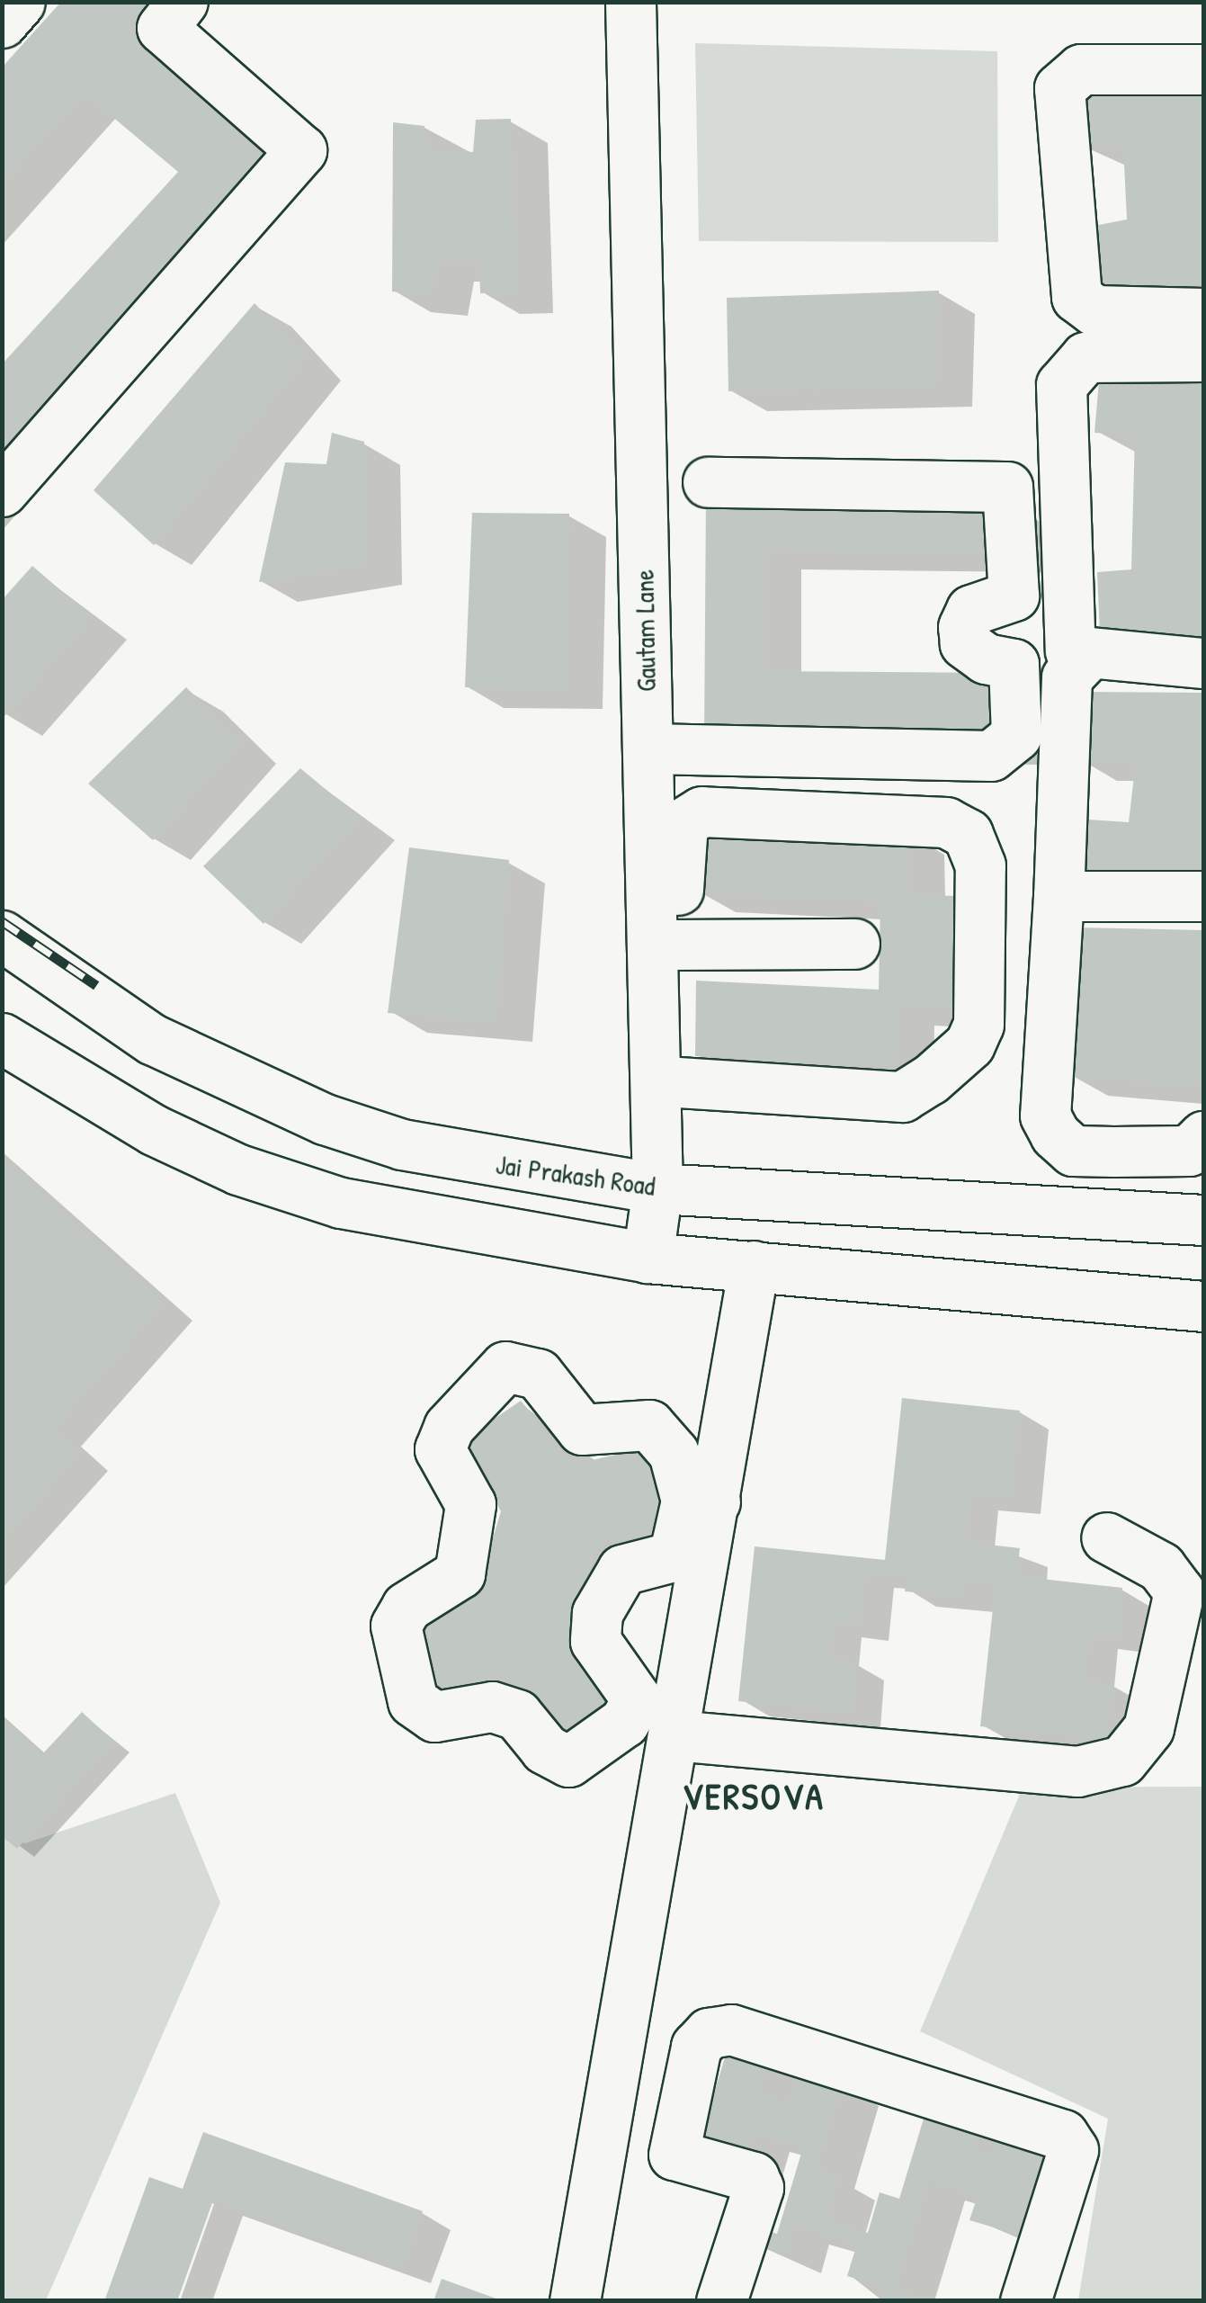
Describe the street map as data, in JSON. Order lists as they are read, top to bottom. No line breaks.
{"streets":{"street":["Gautam Lane","Jai Prakash Road"]},"crossings":[["Gautam Lane","Jai Prakash Road"]],"districts":["VERSOVA"]}
